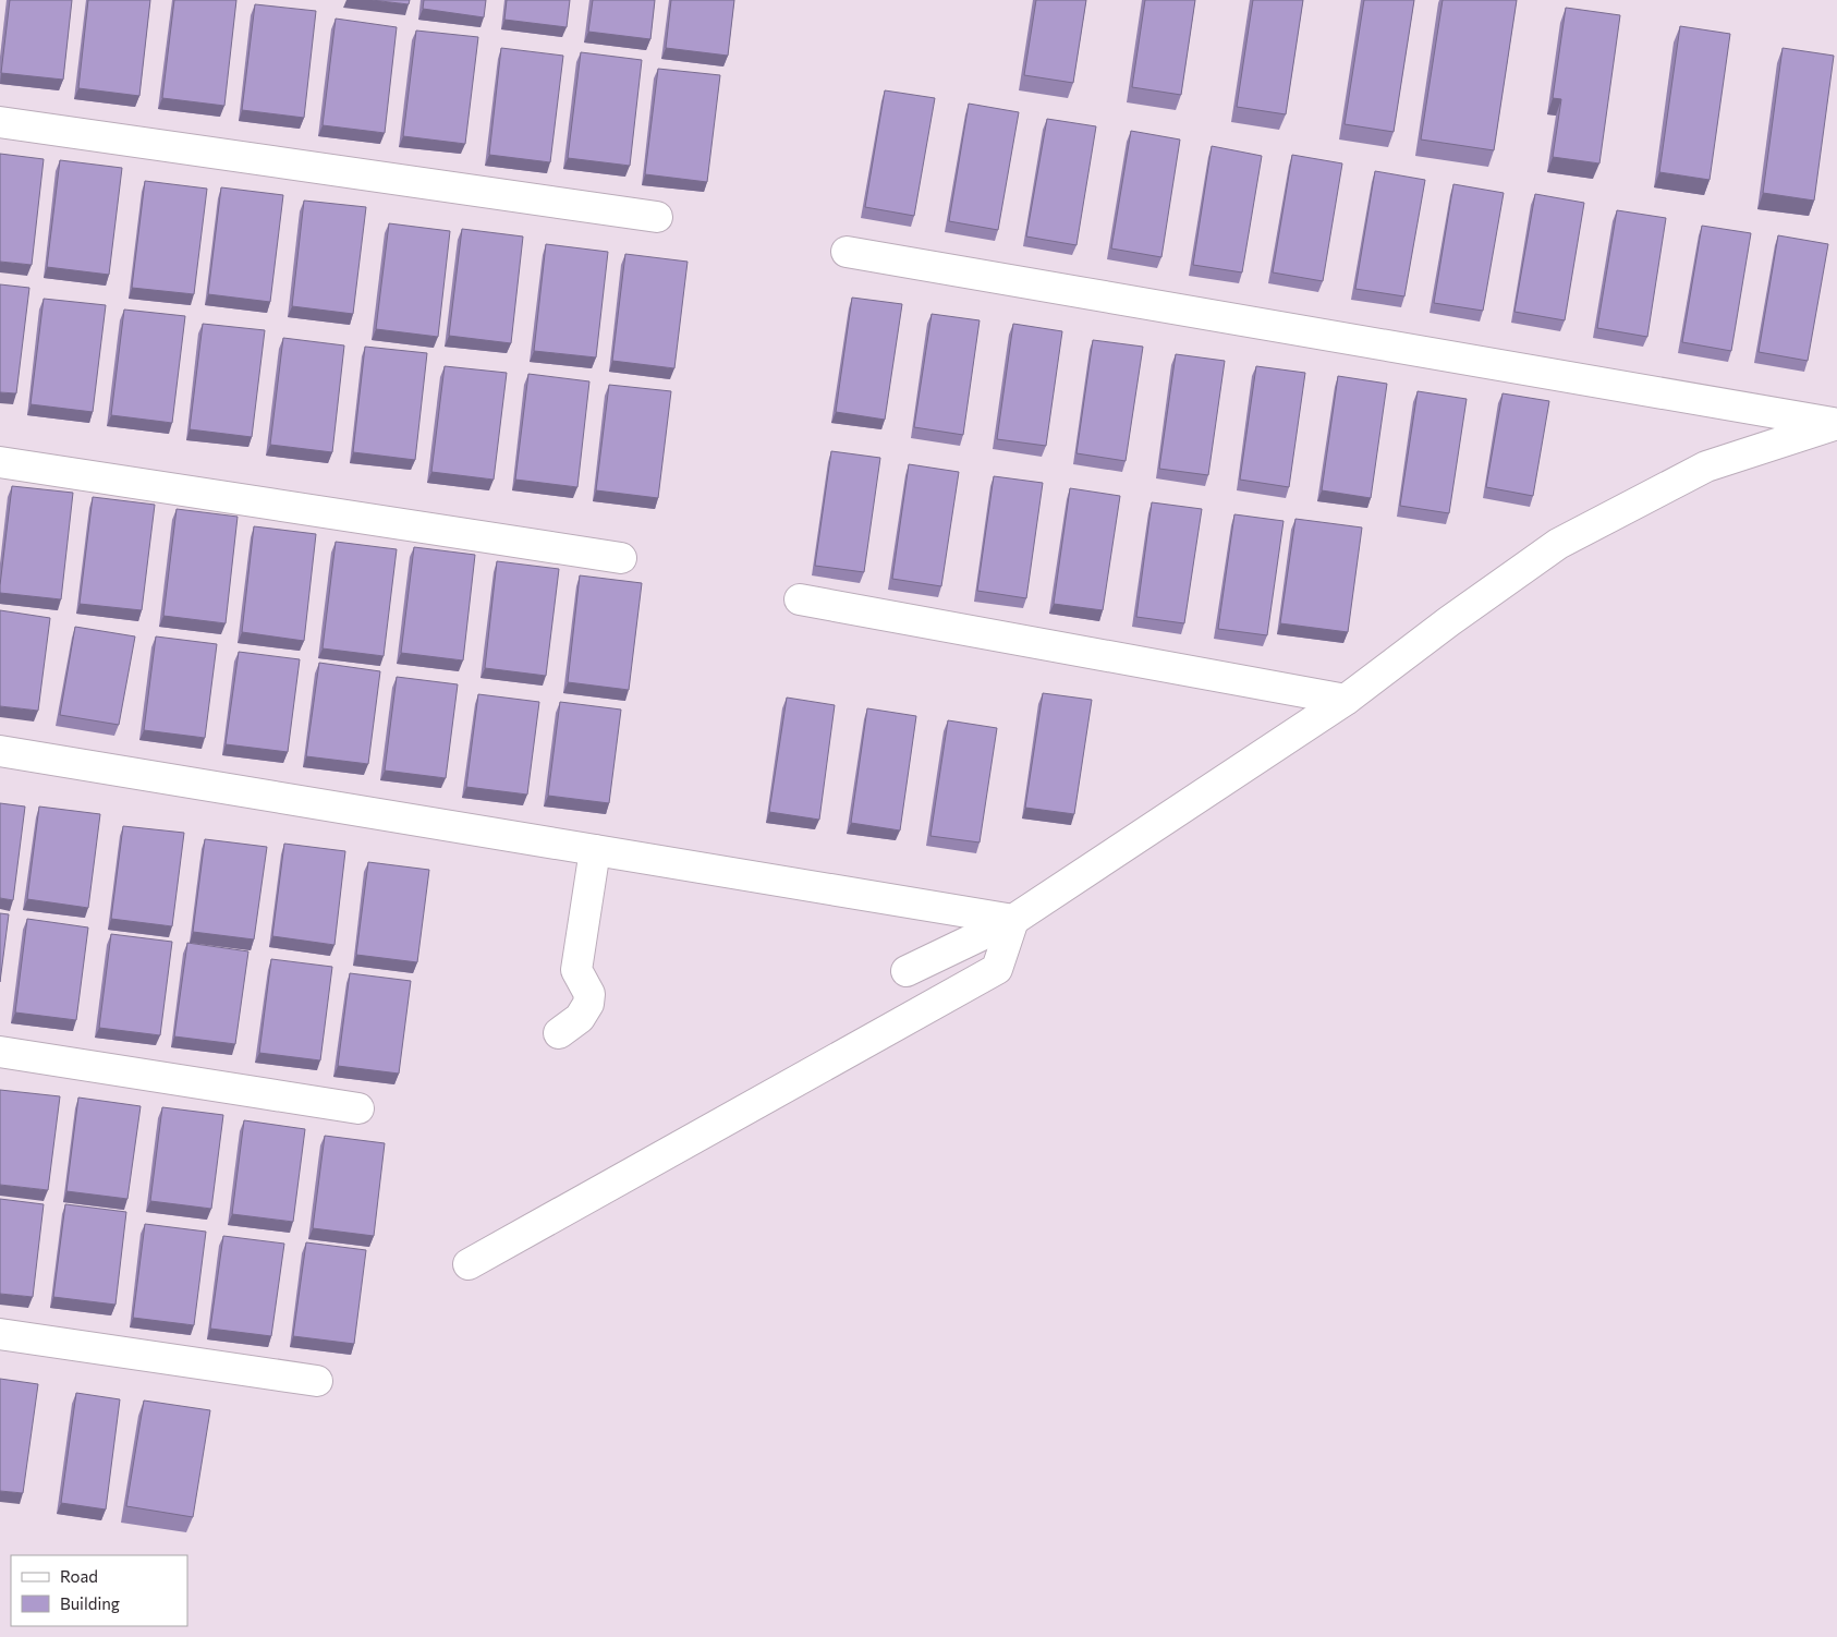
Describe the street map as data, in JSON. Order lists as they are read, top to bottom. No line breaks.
{"legend":["Road","Building"]}
